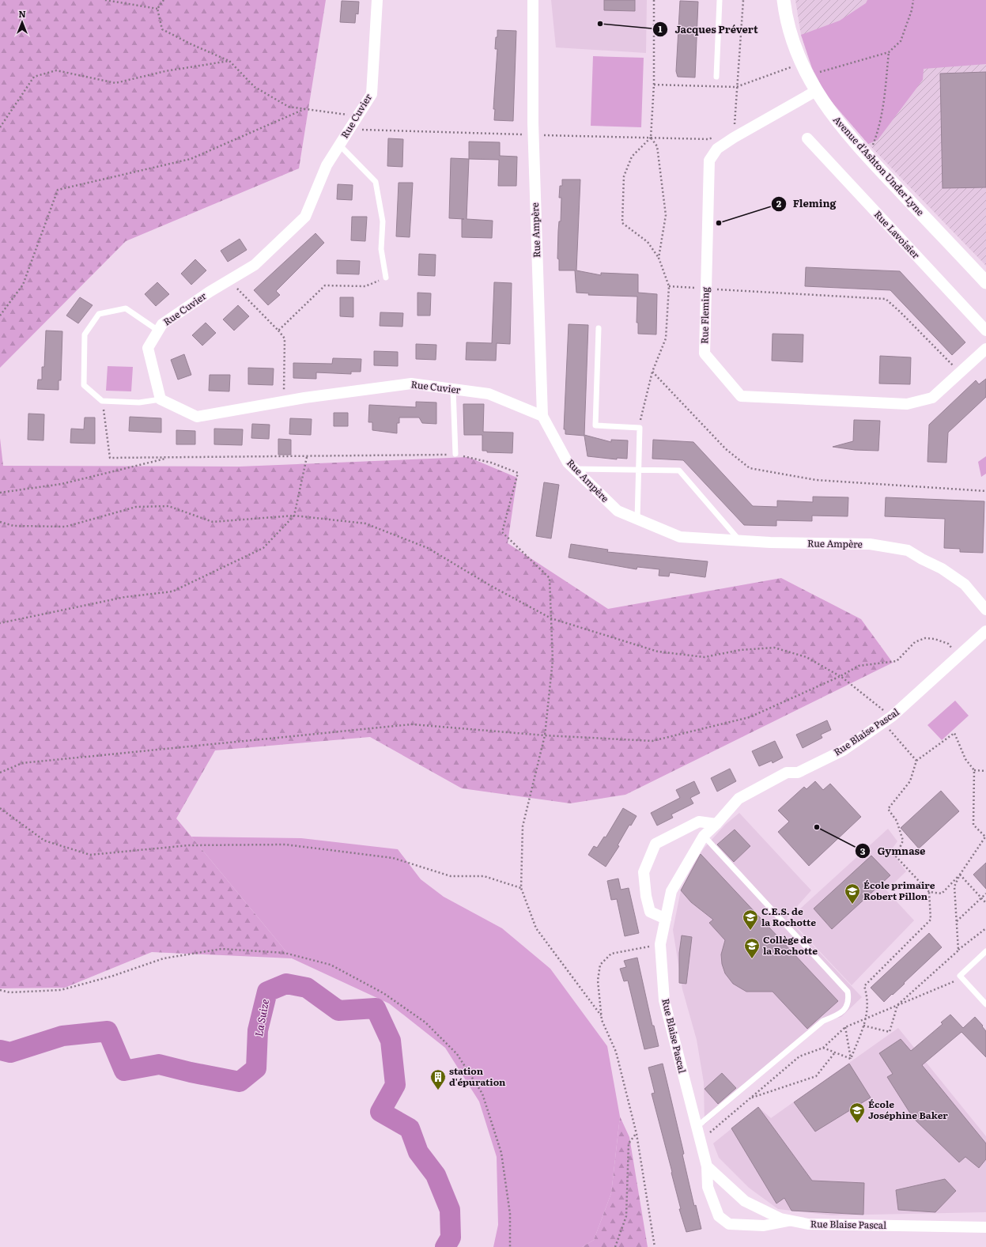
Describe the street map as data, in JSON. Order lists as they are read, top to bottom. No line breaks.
{"streets":{"street":["Rue Cuvier","Avenue d'Ashton Under Lyne","Rue Ampère","Rue Lavoisier","Rue Fleming","Rue Blaise Pascal"]},"crossings":[["Rue Cuvier","Rue Ampère"],["Avenue d'Ashton Under Lyne","Rue Fleming"]],"water":["La Suize"],"places":{"other":["Jacques Prévert","Fleming","Gymnase"],"school or university":["École primaire Robert Pillon","C.E.S. de la Rochotte","Collège de la Rochotte","École Joséphine Baker"],"building":["station d'épuration"]},"north":"top"}
